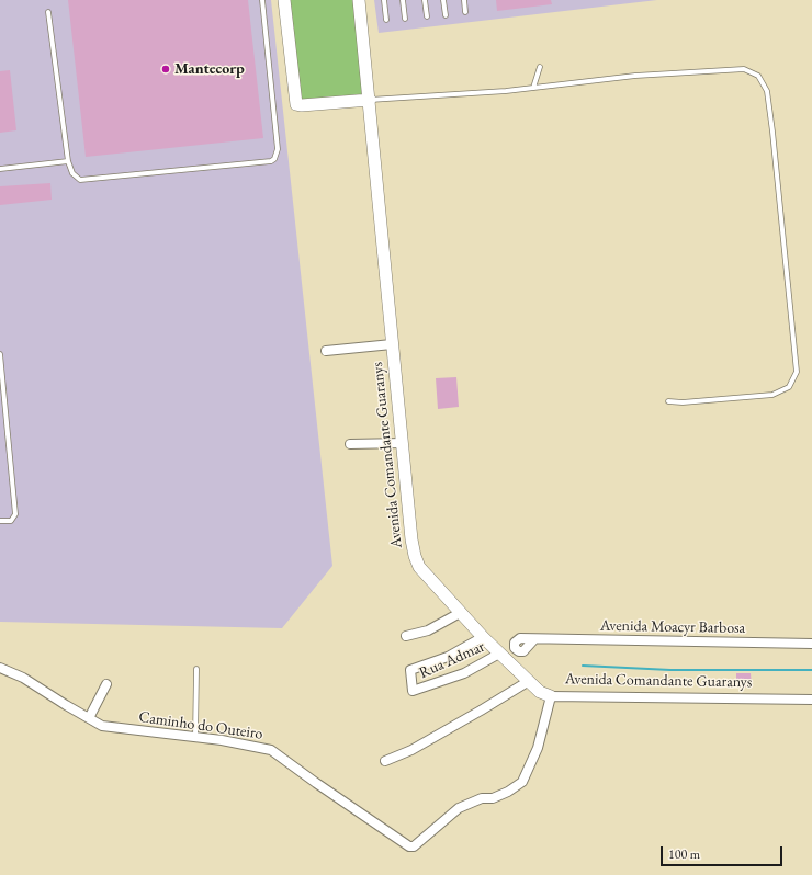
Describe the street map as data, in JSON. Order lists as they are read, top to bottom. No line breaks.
{"streets":{"street":["Avenida Comandante Guaranys","Avenida Moacyr Barbosa","Rua Admar","Caminho do Outeiro"]},"crossings":[["Avenida Comandante Guaranys","Rua Admar"],["Avenida Comandante Guaranys","Caminho do Outeiro"]],"places":["Mantecorp"],"scale_bar":"100 m"}
